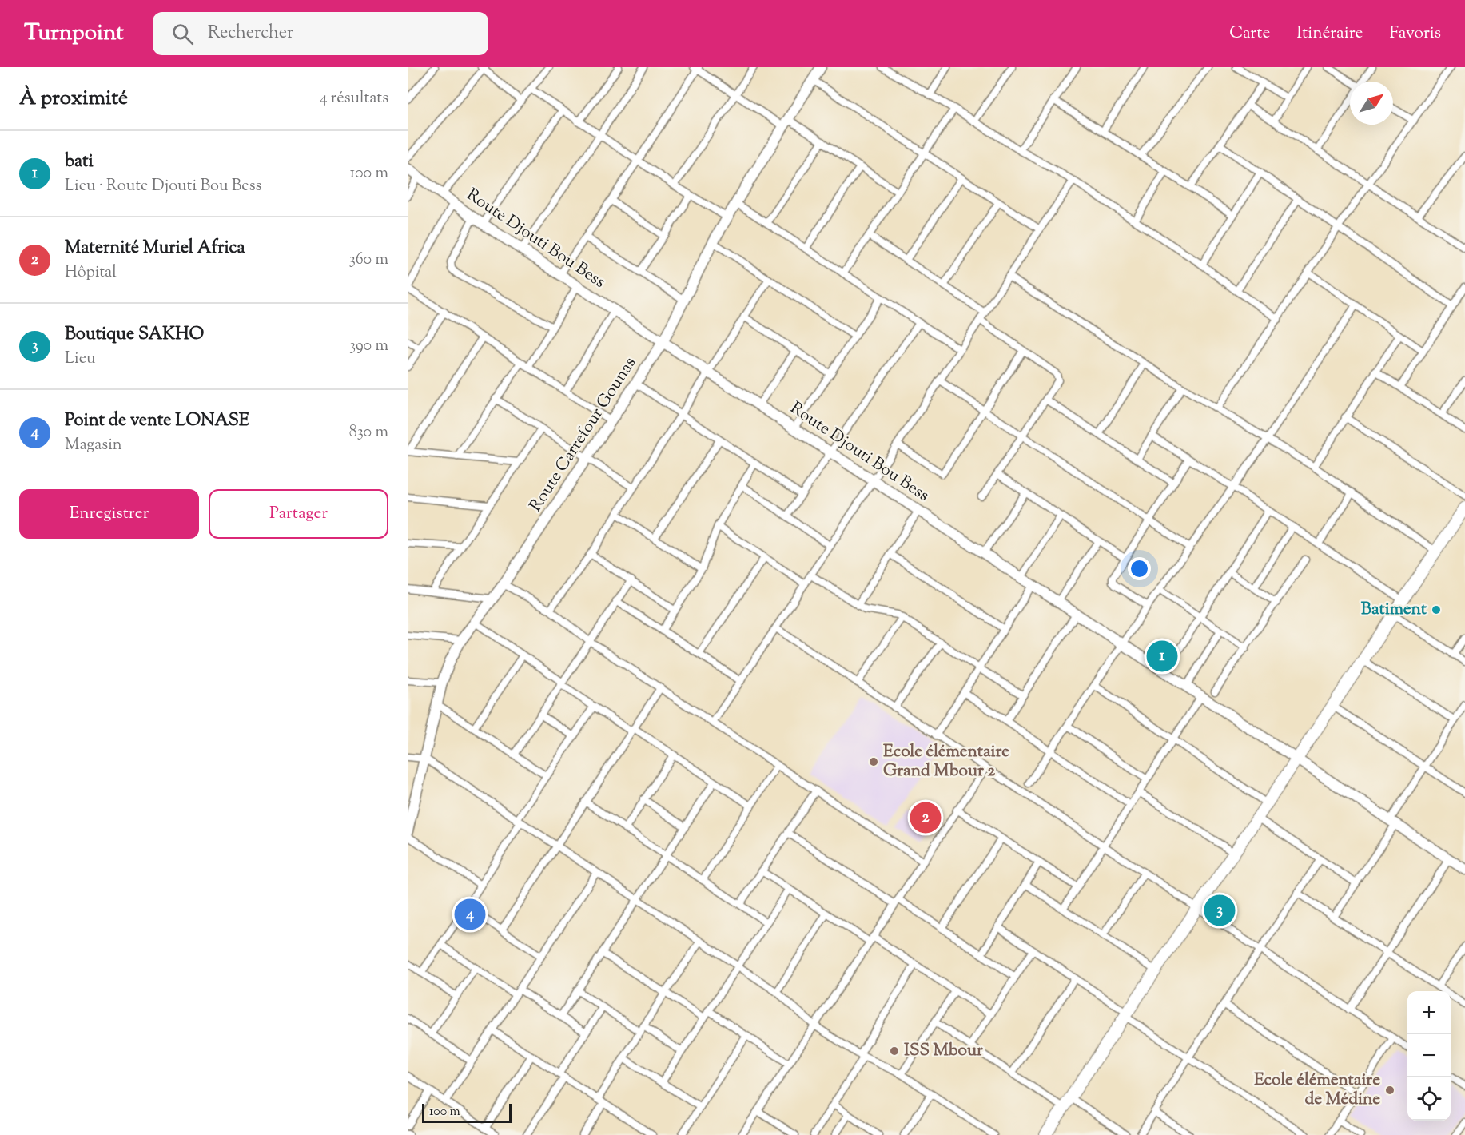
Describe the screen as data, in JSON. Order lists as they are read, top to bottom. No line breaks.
{"streets":{"main road":["Route Djouti Bou Bess","Route Carrefour Gounas"]},"crossings":[["Route Djouti Bou Bess","Route Carrefour Gounas"]],"places":["Batiment","Ecole élémentaire Grand Mbour 2","ISS Mbour","Ecole élémentaire de Médine"],"scale_bar":"100 m","north":"top right","page":{"header":"Turnpoint","search":"Rechercher","nav":["Carte","Itinéraire","Favoris"],"heading":["À proximité","4 résultats"],"list":[{"mark":"1","name":"bati","note":"Lieu · Route Djouti Bou Bess","value":"100 m"},{"mark":"2","name":"Maternité Muriel Africa","note":"Hôpital","value":"360 m"},{"mark":"3","name":"Boutique SAKHO","note":"Lieu","value":"390 m"},{"mark":"4","name":"Point de vente LONASE","note":"Magasin","value":"830 m"}],"buttons":["Enregistrer","Partager"],"pins":["1","2","3","4"],"map_buttons":["+","−"],"scale":"100 m"}}
